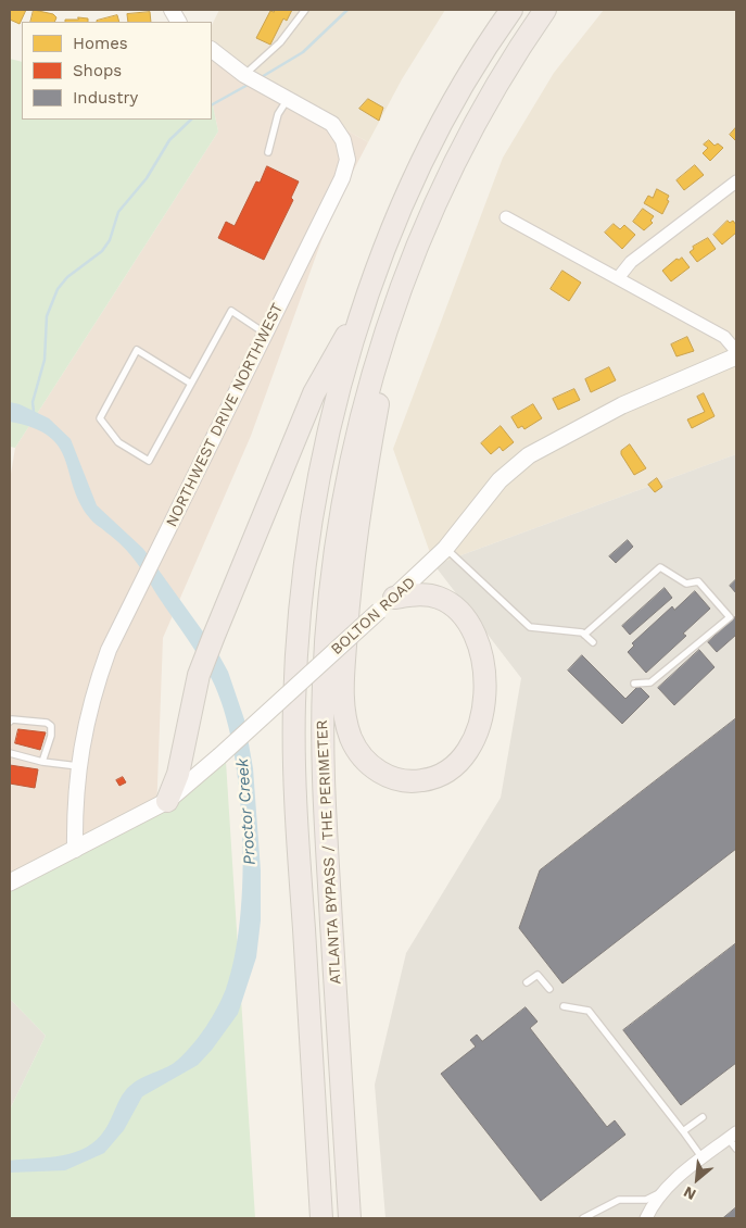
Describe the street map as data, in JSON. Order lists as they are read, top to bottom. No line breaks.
{"streets":{"highway":["ATLANTA BYPASS / THE PERIMETER"],"main road":["BOLTON ROAD"],"street":["NORTHWEST DRIVE NORTHWEST"]},"crossings":[["NORTHWEST DRIVE NORTHWEST","BOLTON ROAD"]],"water":["Proctor Creek"],"legend":["Homes","Shops","Industry"],"north":"bottom left"}
